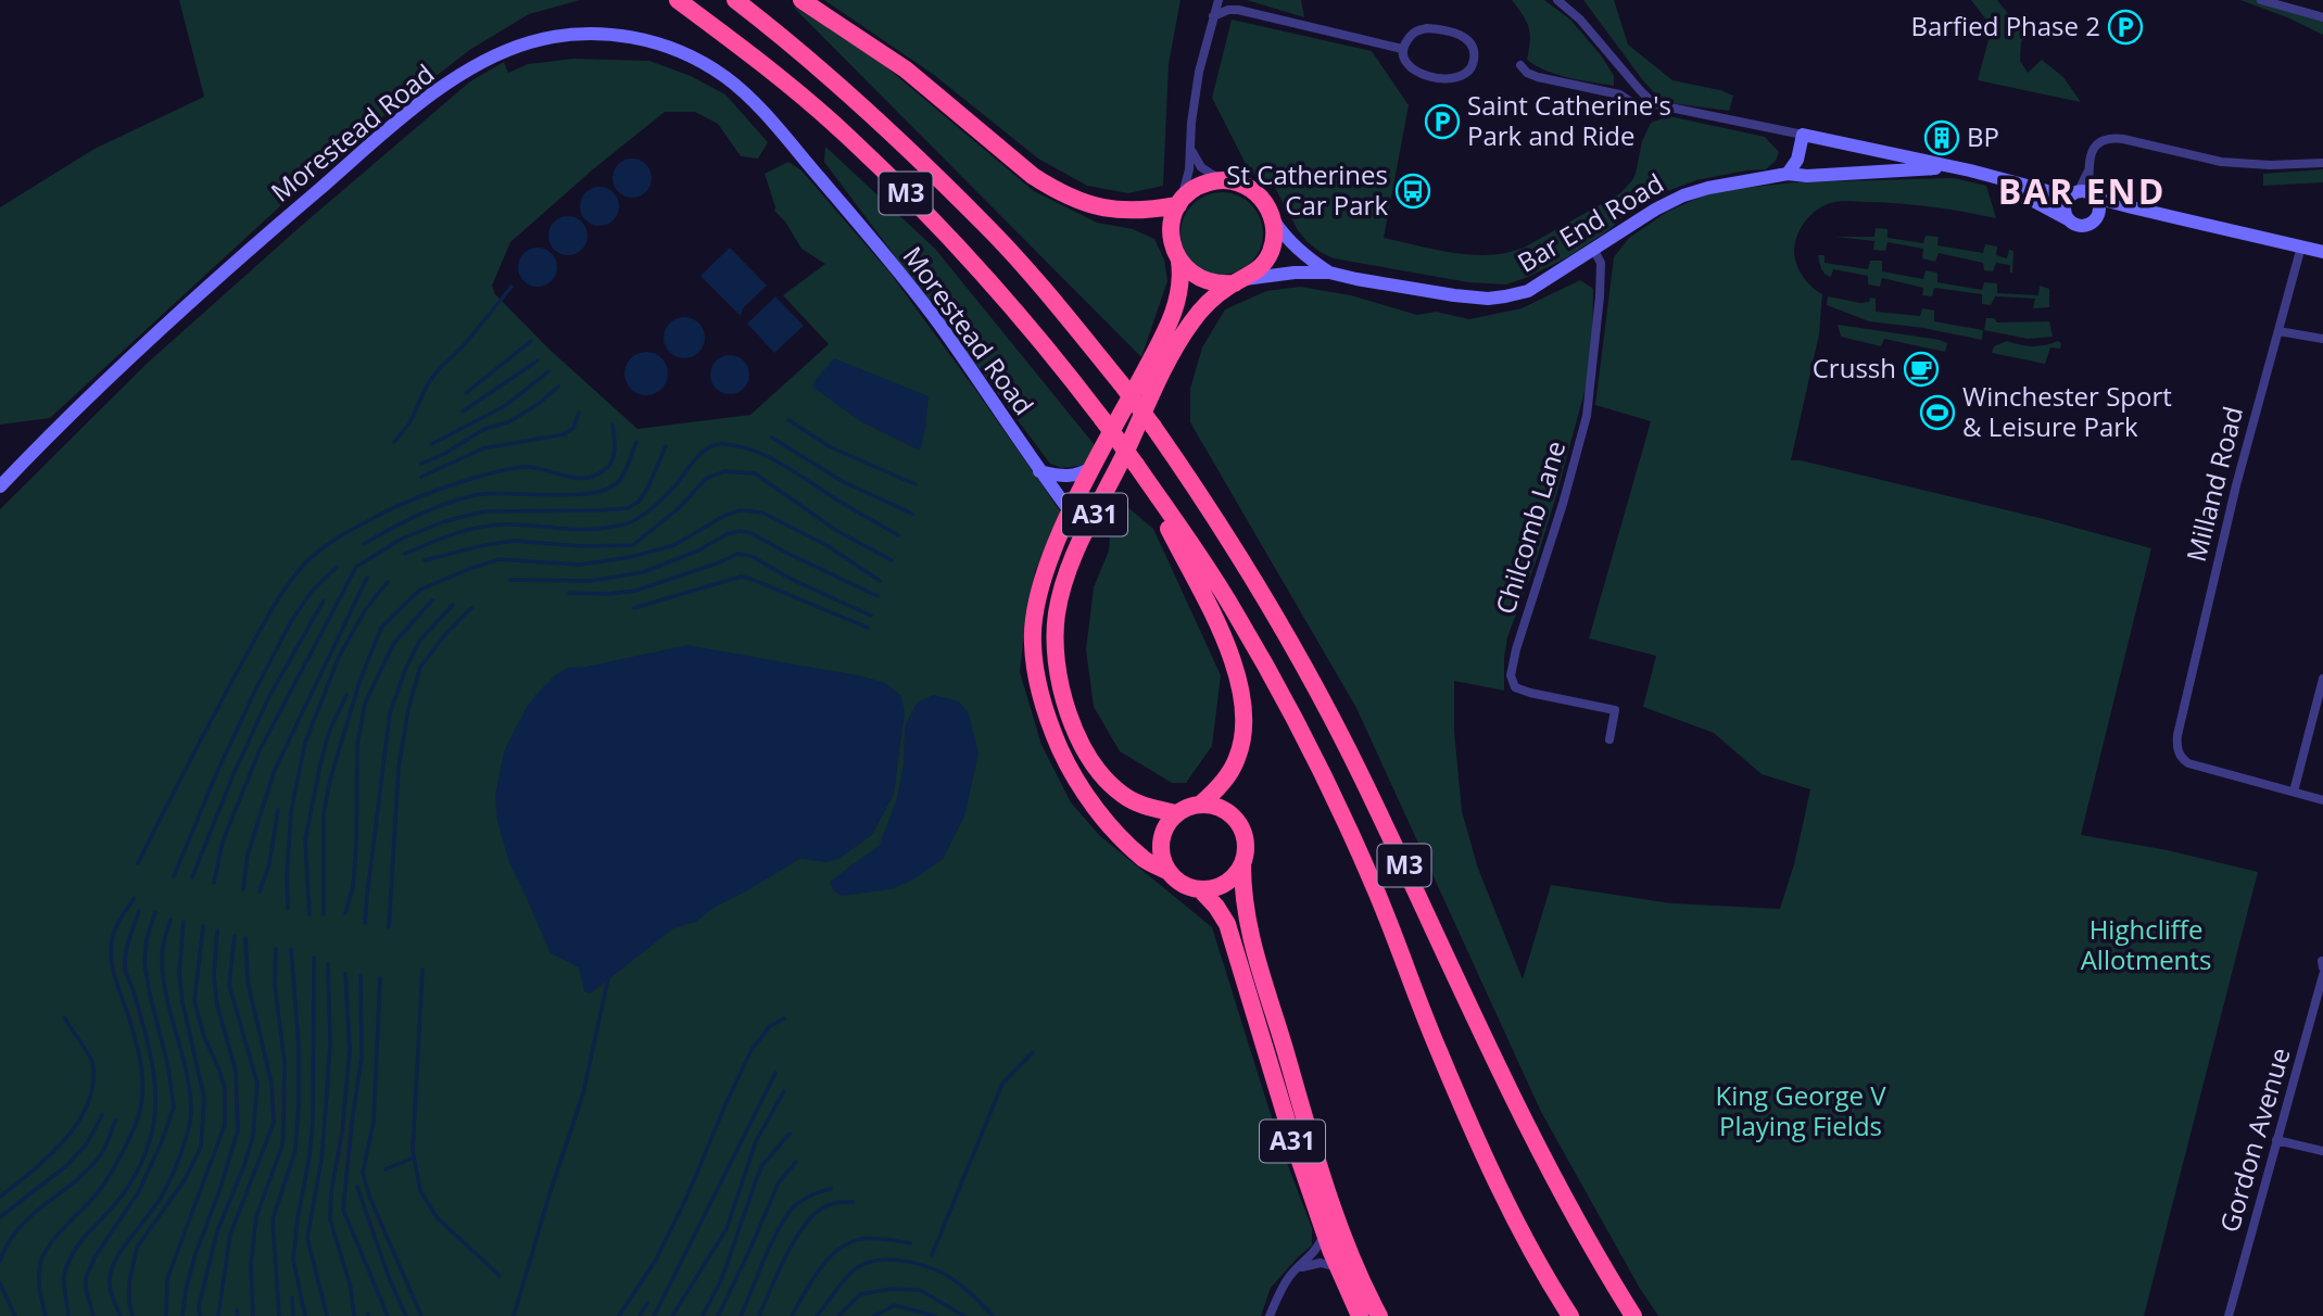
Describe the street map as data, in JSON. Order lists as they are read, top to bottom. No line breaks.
{"streets":{"highway":["M3","A31"],"main road":["Morestead Road","Bar End Road"],"street":["Milland Road","Chilcomb Lane","Gordon Avenue"]},"crossings":[["Morestead Road","A31"],["M3","A31"],["Bar End Road","A31"],["Bar End Road","Chilcomb Lane"]],"districts":["BAR END"],"parks":["Highcliffe Allotments","King George V Playing Fields"],"places":{"parking":["Barfied Phase 2","Saint Catherine's Park and Ride"],"building":["BP"],"bus stop":["St Catherines Car Park"],"cafe":["Crussh"],"sports":["Winchester Sport & Leisure Park"]}}
